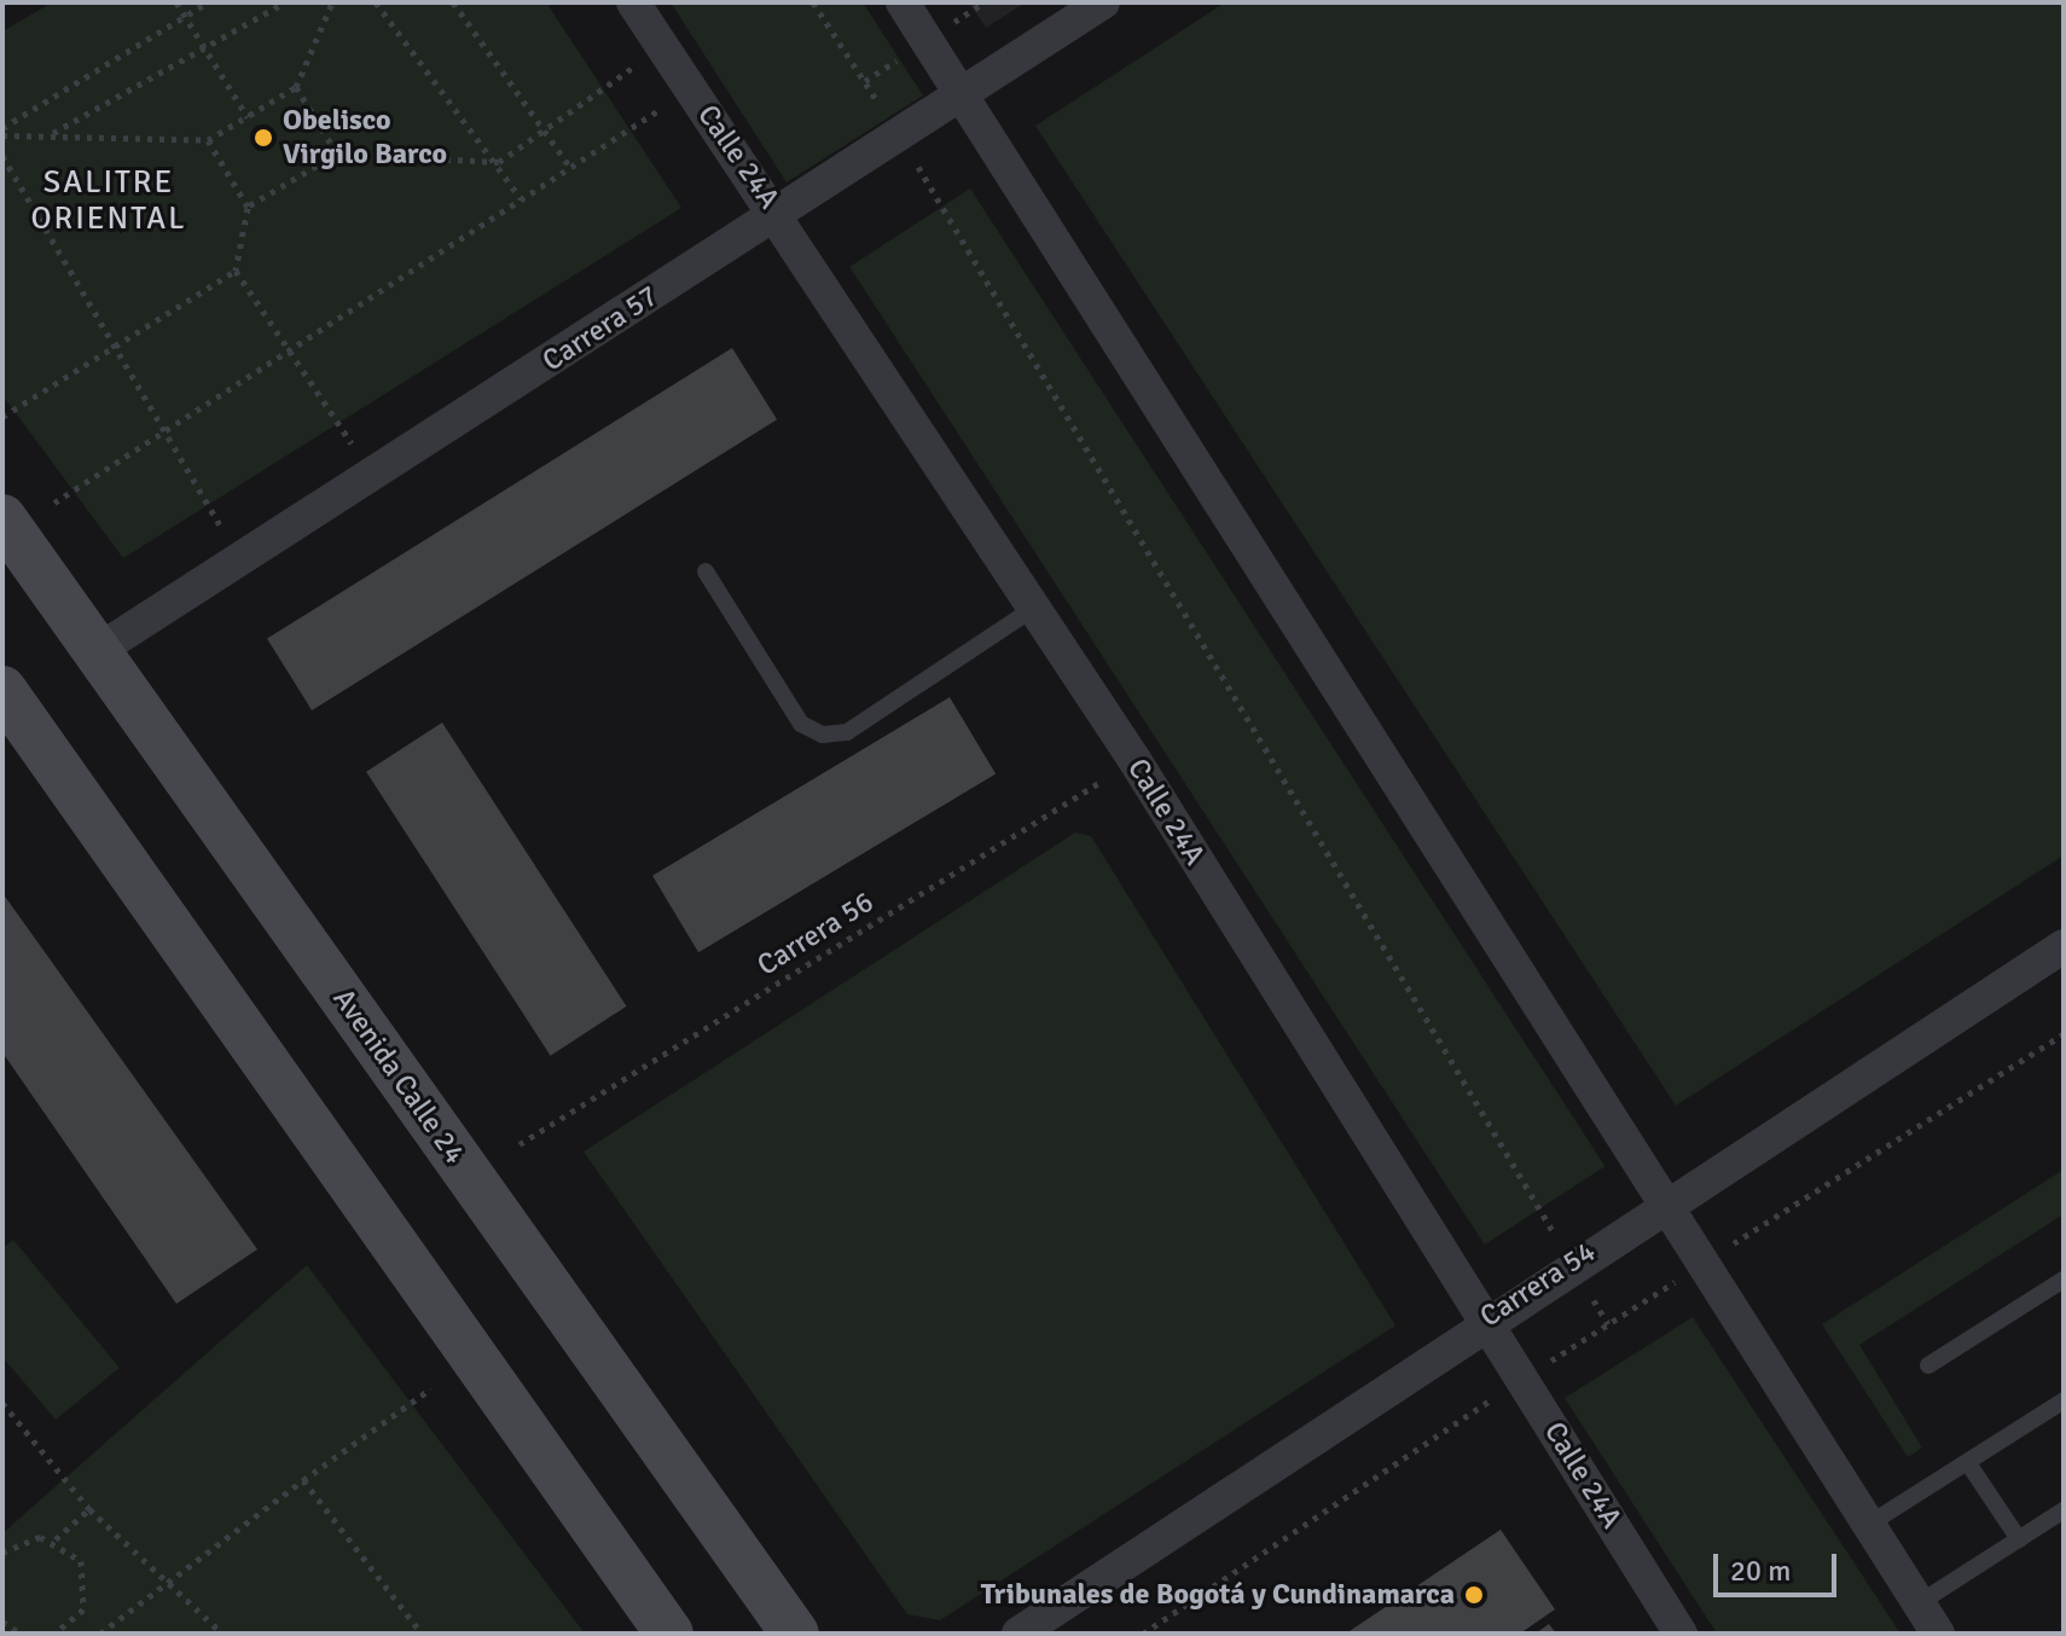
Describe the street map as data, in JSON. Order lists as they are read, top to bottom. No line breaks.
{"streets":{"main road":["Avenida Calle 24"],"street":["Calle 24A","Carrera 57","Carrera 54"],"path":["Carrera 56"]},"crossings":[["Calle 24A","Carrera 57"],["Calle 24A","Carrera 56"],["Calle 24A","Carrera 54"],["Carrera 57","Avenida Calle 24"]],"districts":["SALITRE ORIENTAL"],"places":["Obelisco Virgilo Barco","Tribunales de Bogotá y Cundinamarca"],"scale_bar":"20 m"}
